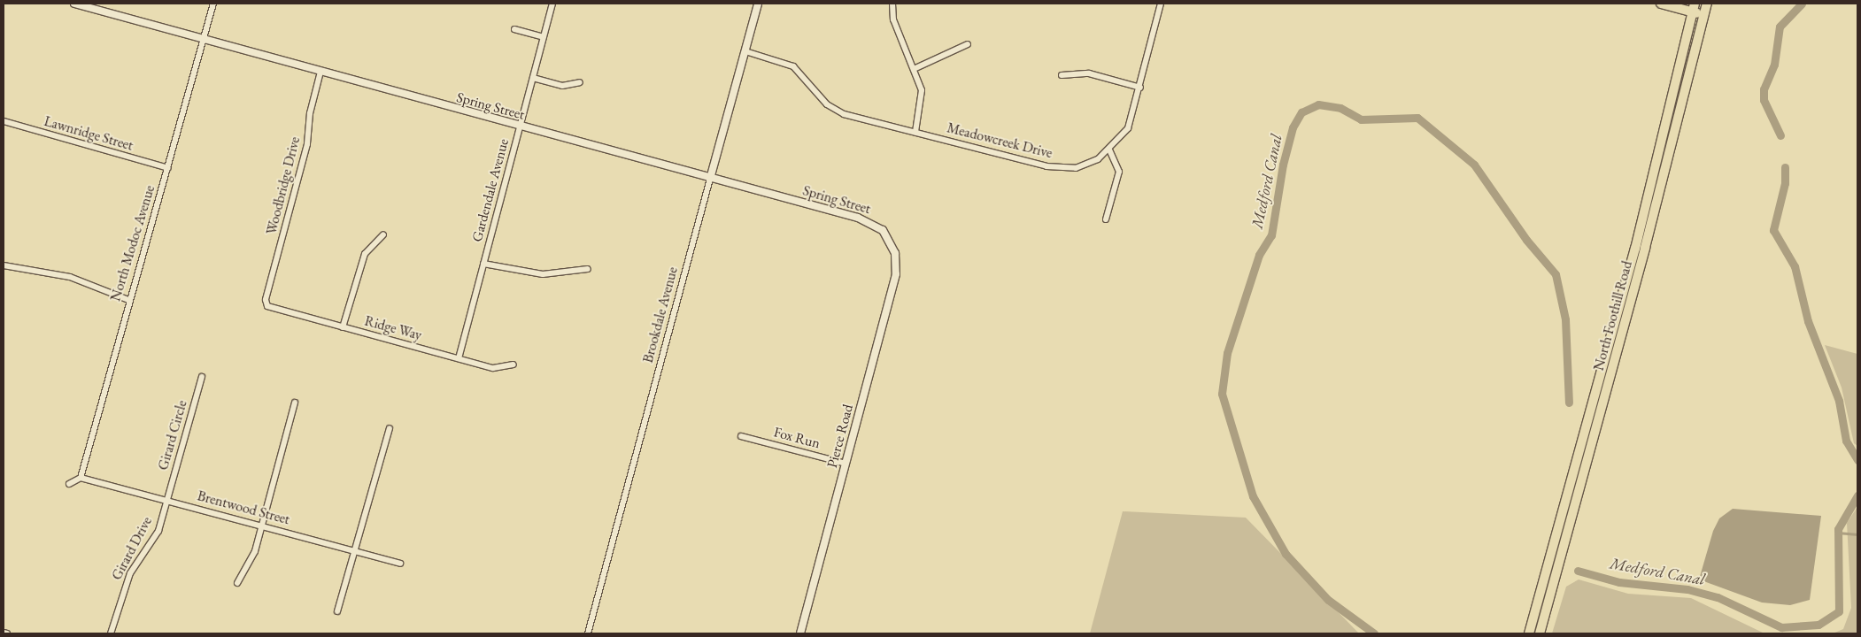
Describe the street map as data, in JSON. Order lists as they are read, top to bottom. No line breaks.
{"streets":{"main road":["North Foothill Road"],"street":["Spring Street","Lawnridge Street","Meadowcreek Drive","Woodbridge Drive","Gardendale Avenue","North Modoc Avenue","Brookdale Avenue","Ridge Way","Girard Circle","Pierce Road","Fox Run","Brentwood Street","Girard Drive"]},"crossings":[["Spring Street","Woodbridge Drive"],["Spring Street","Gardendale Avenue"],["Spring Street","North Modoc Avenue"],["Spring Street","Brookdale Avenue"],["Spring Street","Pierce Road"],["Lawnridge Street","North Modoc Avenue"],["Meadowcreek Drive","Brookdale Avenue"],["Woodbridge Drive","Ridge Way"],["Gardendale Avenue","Ridge Way"],["North Modoc Avenue","Brentwood Street"],["Girard Circle","Brentwood Street"],["Girard Circle","Girard Drive"],["Pierce Road","Fox Run"],["Brentwood Street","Girard Drive"]],"water":["Medford Canal"]}
